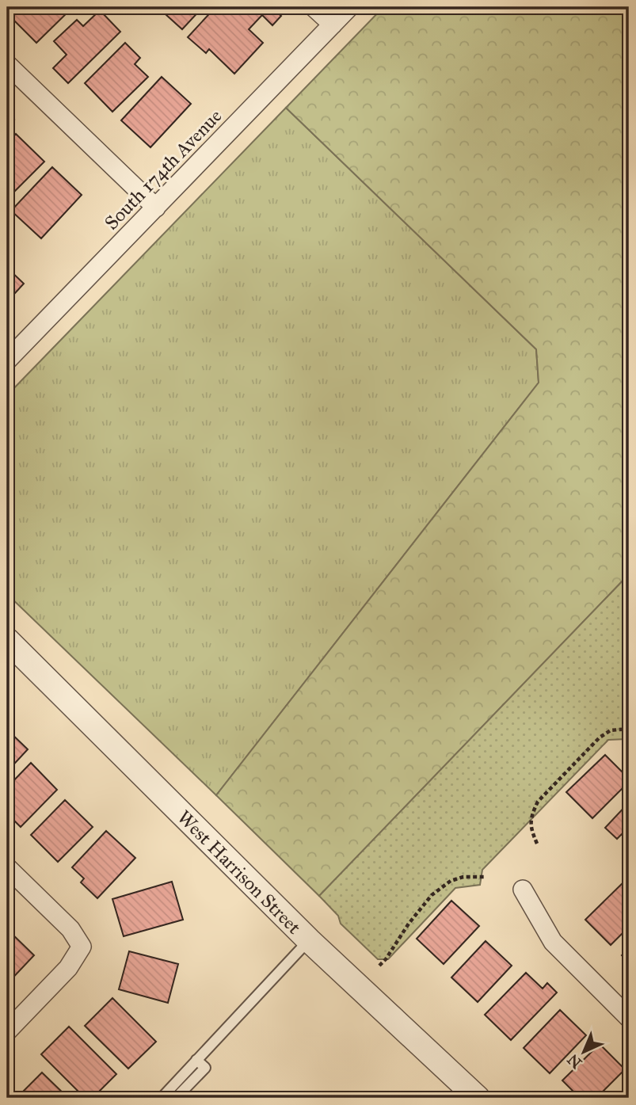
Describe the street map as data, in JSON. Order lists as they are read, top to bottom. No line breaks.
{"streets":{"street":["South 174th Avenue","West Harrison Street"]},"north":"bottom left"}
